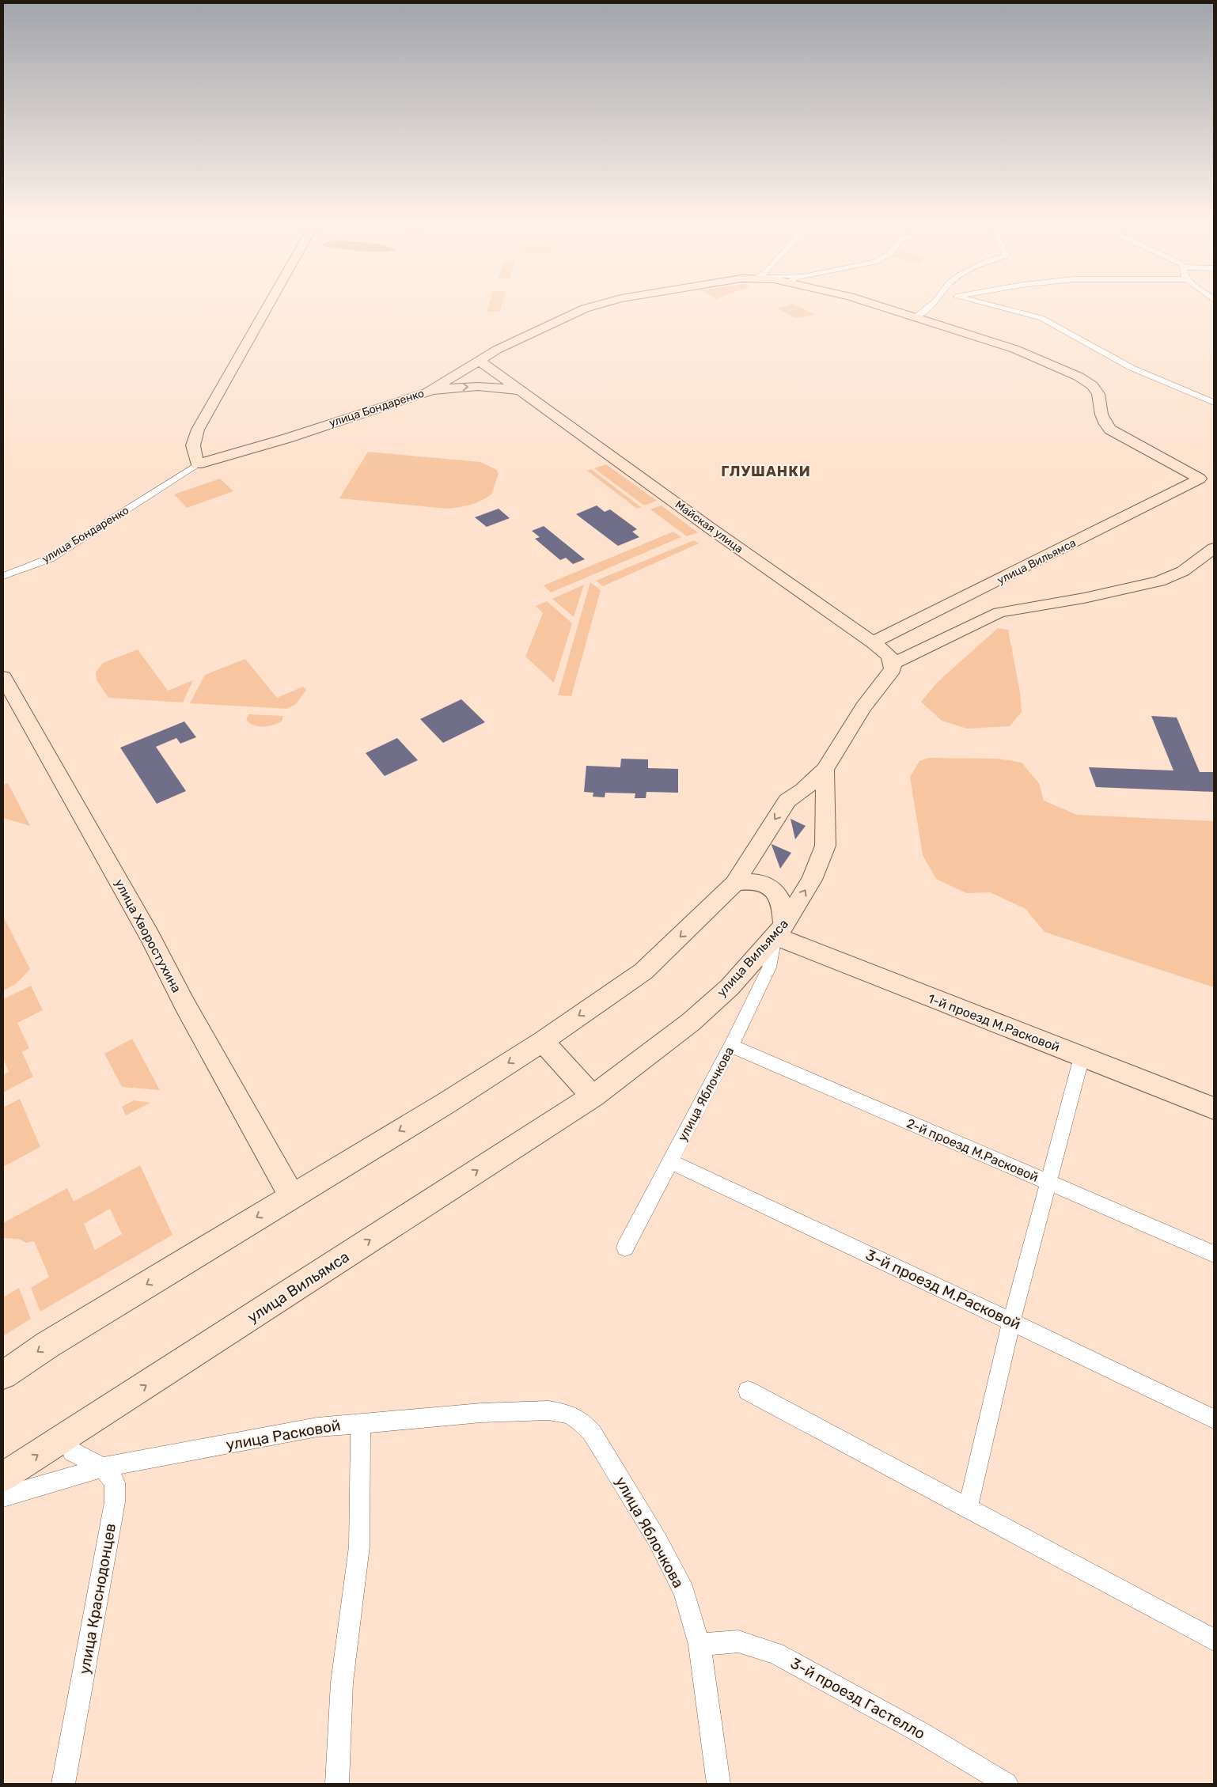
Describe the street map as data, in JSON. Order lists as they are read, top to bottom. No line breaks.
{"streets":{"street":["улица Бондаренко","Майская улица","улица Вильямса","улица Хворостухина","1-й проезд М.Расковой","улица Яблочкова","2-й проезд М.Расковой","3-й проезд М.Расковой","улица Расковой","улица Краснодонцев","3-й проезд Гастелло"]},"crossings":[["улица Бондаренко","Майская улица"],["улица Бондаренко","улица Вильямса"],["Майская улица","улица Вильямса"],["улица Вильямса","1-й проезд М.Расковой"],["улица Вильямса","улица Яблочкова"],["улица Вильямса","улица Краснодонцев"],["1-й проезд М.Расковой","улица Яблочкова"],["улица Яблочкова","2-й проезд М.Расковой"],["улица Яблочкова","3-й проезд М.Расковой"],["улица Яблочкова","улица Расковой"],["улица Яблочкова","3-й проезд Гастелло"],["улица Расковой","улица Краснодонцев"]],"districts":["ГЛУШАНКИ"]}
